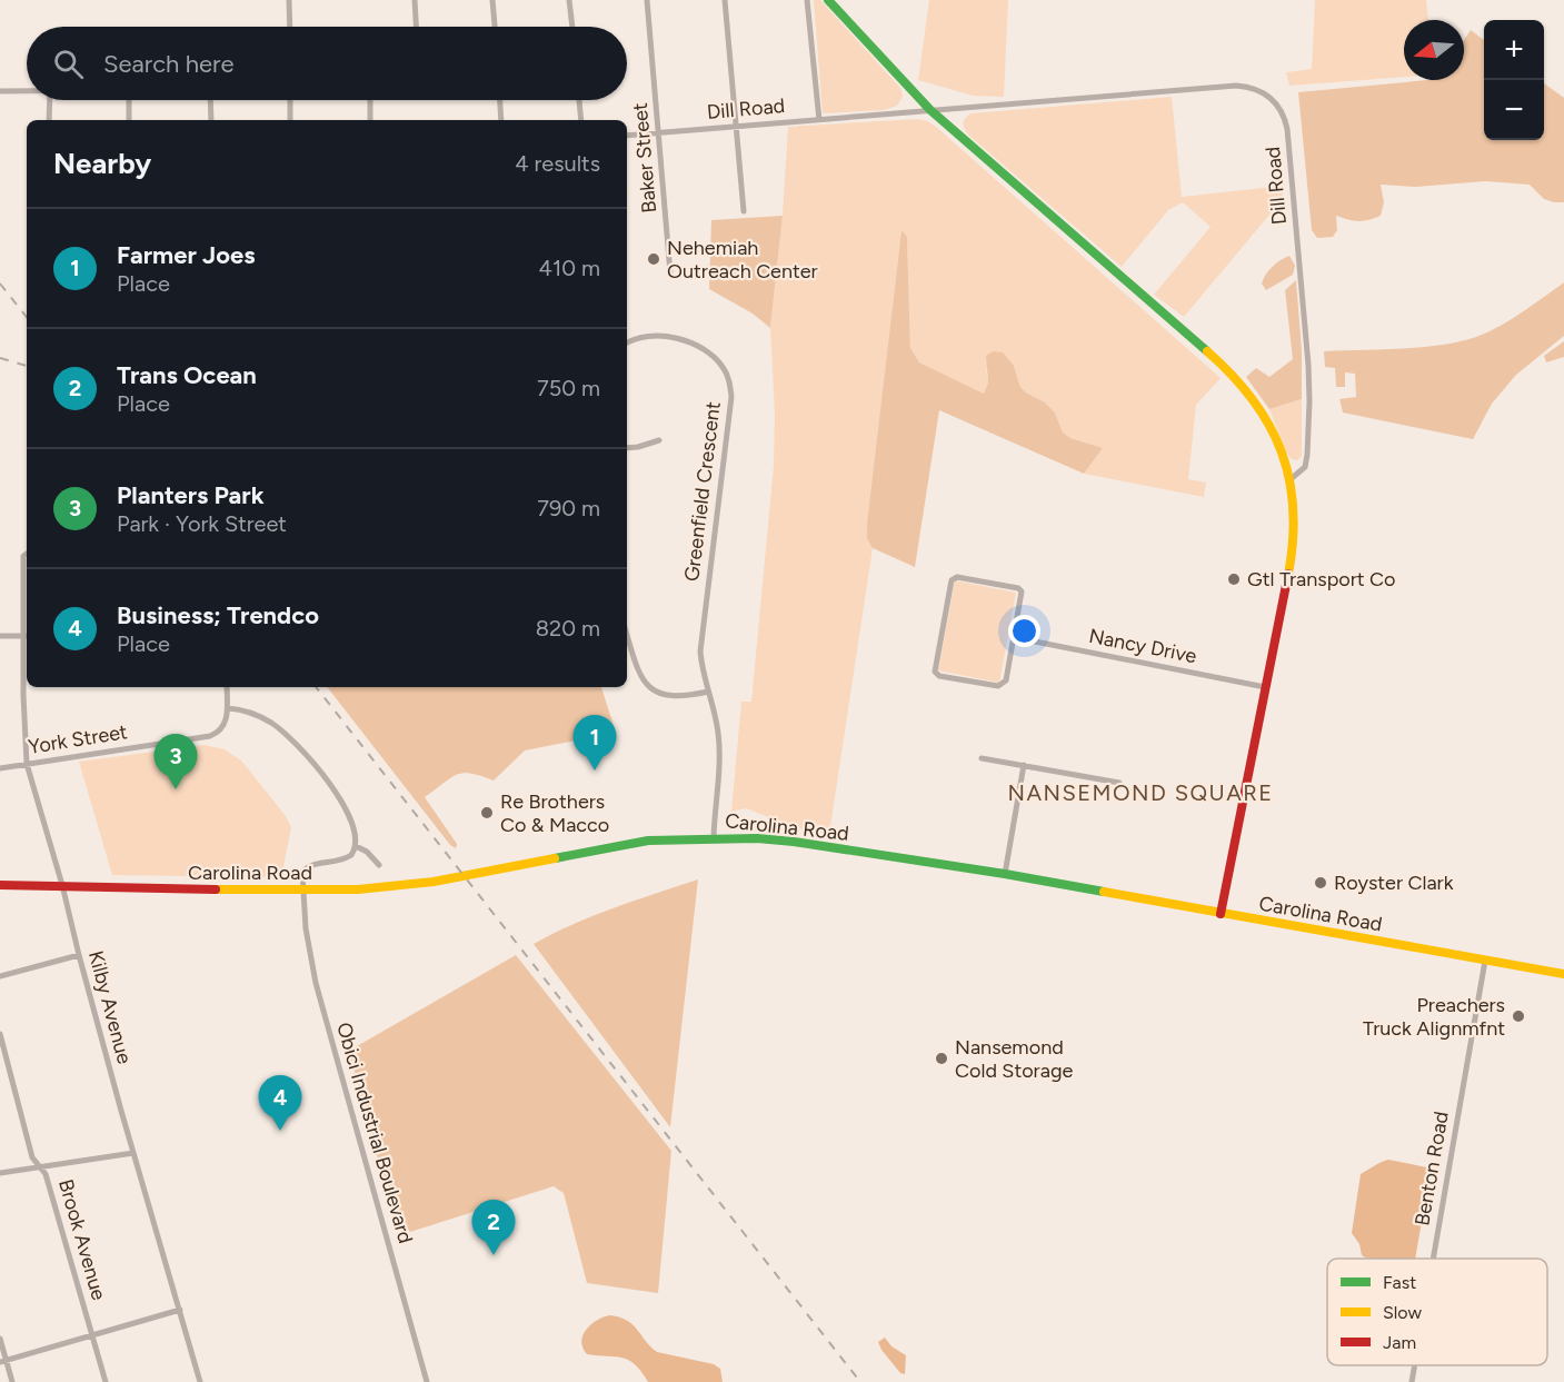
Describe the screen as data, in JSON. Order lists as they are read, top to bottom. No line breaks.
{"streets":{"main road":["Carolina Road"],"street":["Dill Road","Baker Street","Greenfield Crescent","Nancy Drive","York Street","Kilby Avenue","Obici Industrial Boulevard","Benton Road","Brook Avenue"]},"crossings":[["Dill Road","Baker Street"],["Greenfield Crescent","Carolina Road"],["York Street","Kilby Avenue"],["Carolina Road","Kilby Avenue"],["Carolina Road","Obici Industrial Boulevard"],["Carolina Road","Benton Road"]],"districts":["NANSEMOND SQUARE"],"places":["Nehemiah Outreach Center","Gtl Transport Co","Re Brothers Co & Macco","Royster Clark","Preachers Truck Alignmfnt","Nansemond Cold Storage"],"legend":["Fast","Slow","Jam"],"north":"left","page":{"map_buttons":["+","−"],"search":"Search here","heading":["Nearby","4 results"],"list":[{"mark":"1","name":"Farmer Joes","note":"Place","value":"410 m"},{"mark":"2","name":"Trans Ocean","note":"Place","value":"750 m"},{"mark":"3","name":"Planters Park","note":"Park · York Street","value":"790 m"},{"mark":"4","name":"Business; Trendco","note":"Place","value":"820 m"}],"pins":["1","3","4","2"]}}
